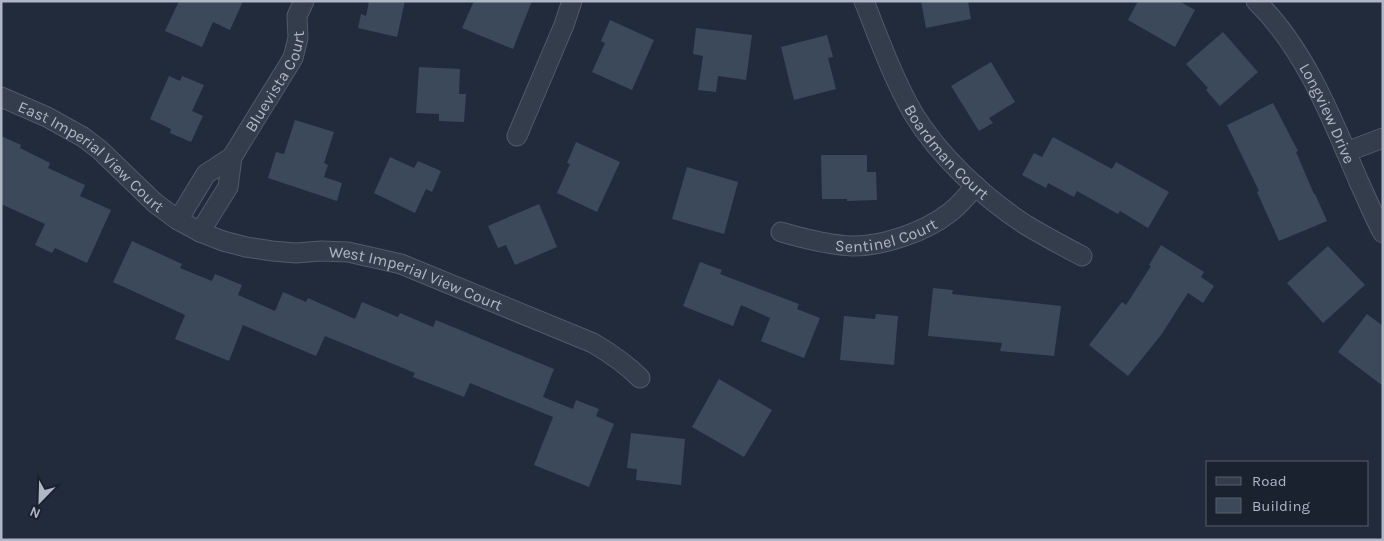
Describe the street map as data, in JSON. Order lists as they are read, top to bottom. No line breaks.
{"streets":{"street":["Bluevista Court","Longview Drive","Boardman Court","East Imperial View Court","Sentinel Court","West Imperial View Court"]},"crossings":[["Bluevista Court","East Imperial View Court"],["Bluevista Court","West Imperial View Court"],["Boardman Court","Sentinel Court"],["East Imperial View Court","West Imperial View Court"]],"legend":["Road","Building"],"north":"bottom left"}
